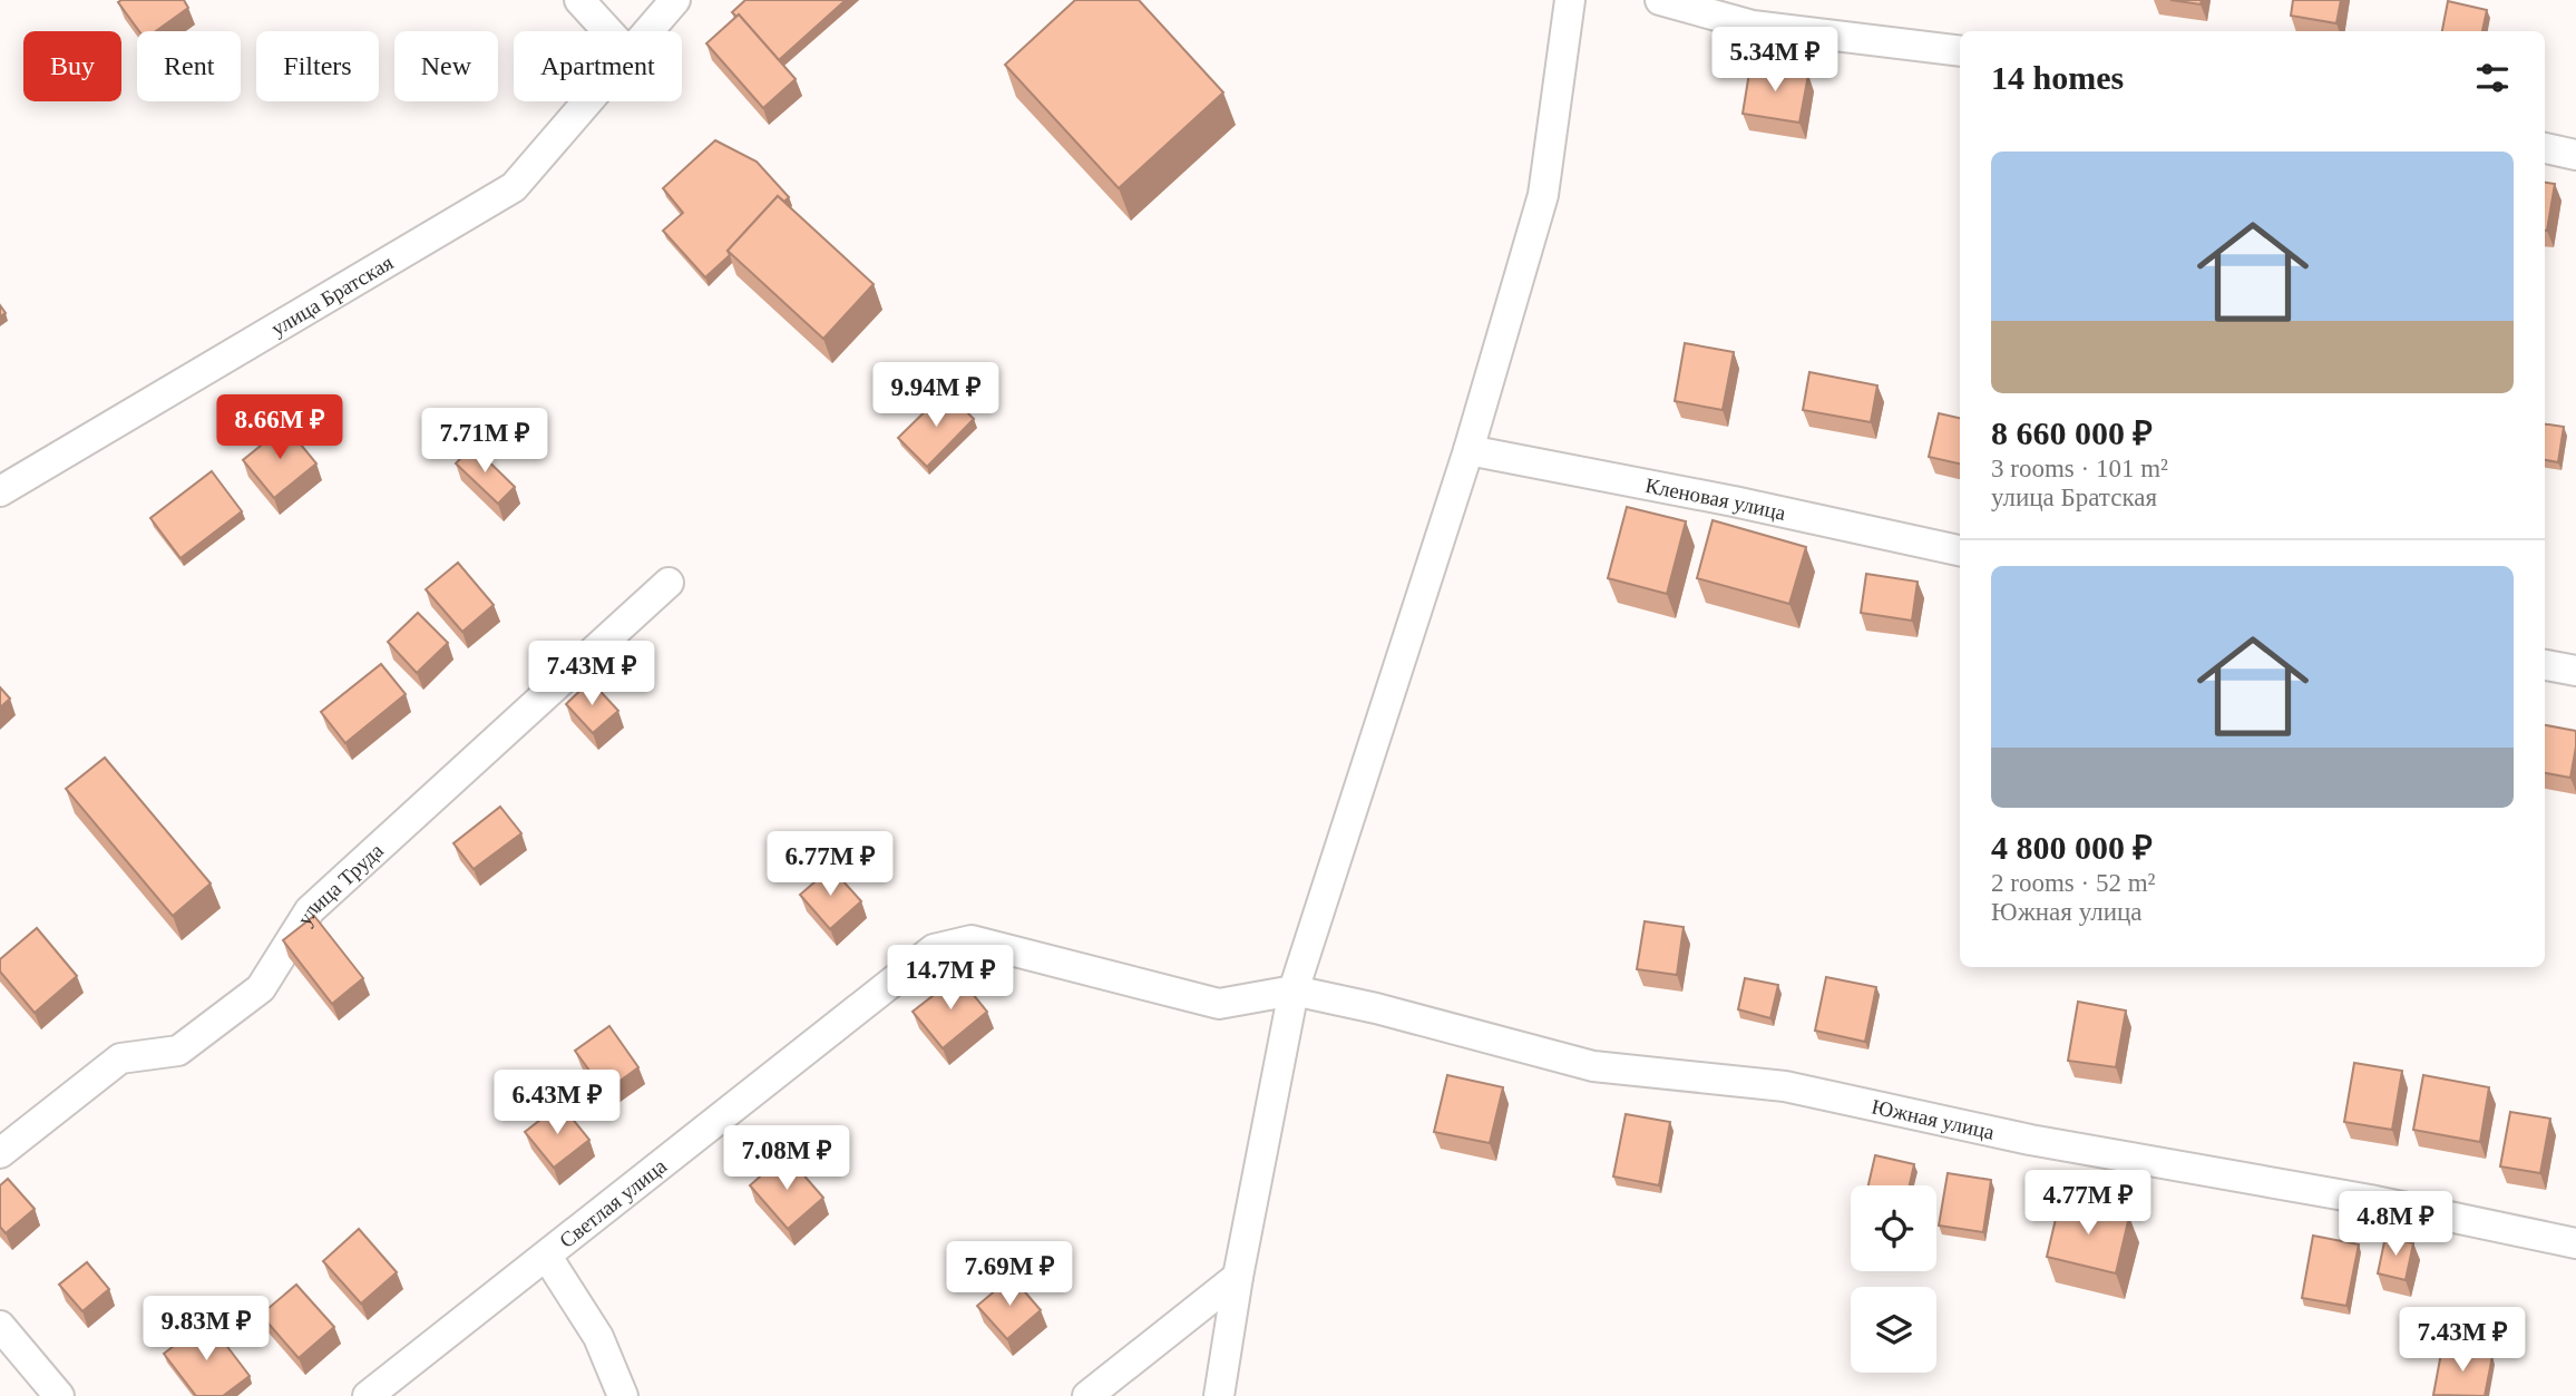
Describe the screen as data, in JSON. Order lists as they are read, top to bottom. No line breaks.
{"streets":{"street":["улица Братская","Кленовая улица","улица Труда","Южная улица","Светлая улица"]},"crossings":[["Южная улица","Светлая улица"]],"page":{"price":["5.34M ₽","9.94M ₽","8.66M ₽","7.71M ₽","7.43M ₽","6.77M ₽","14.7M ₽","6.43M ₽","7.08M ₽","4.77M ₽","4.8M ₽","7.69M ₽","9.83M ₽","7.43M ₽"],"chip":["Buy","Rent","Filters","New","Apartment"],"heading":"14 homes","list":[{"name":"8 660 000 ₽","note":"3 rooms · 101 m² · улица Братская"},{"name":"4 800 000 ₽","note":"2 rooms · 52 m² · Южная улица"}]}}
